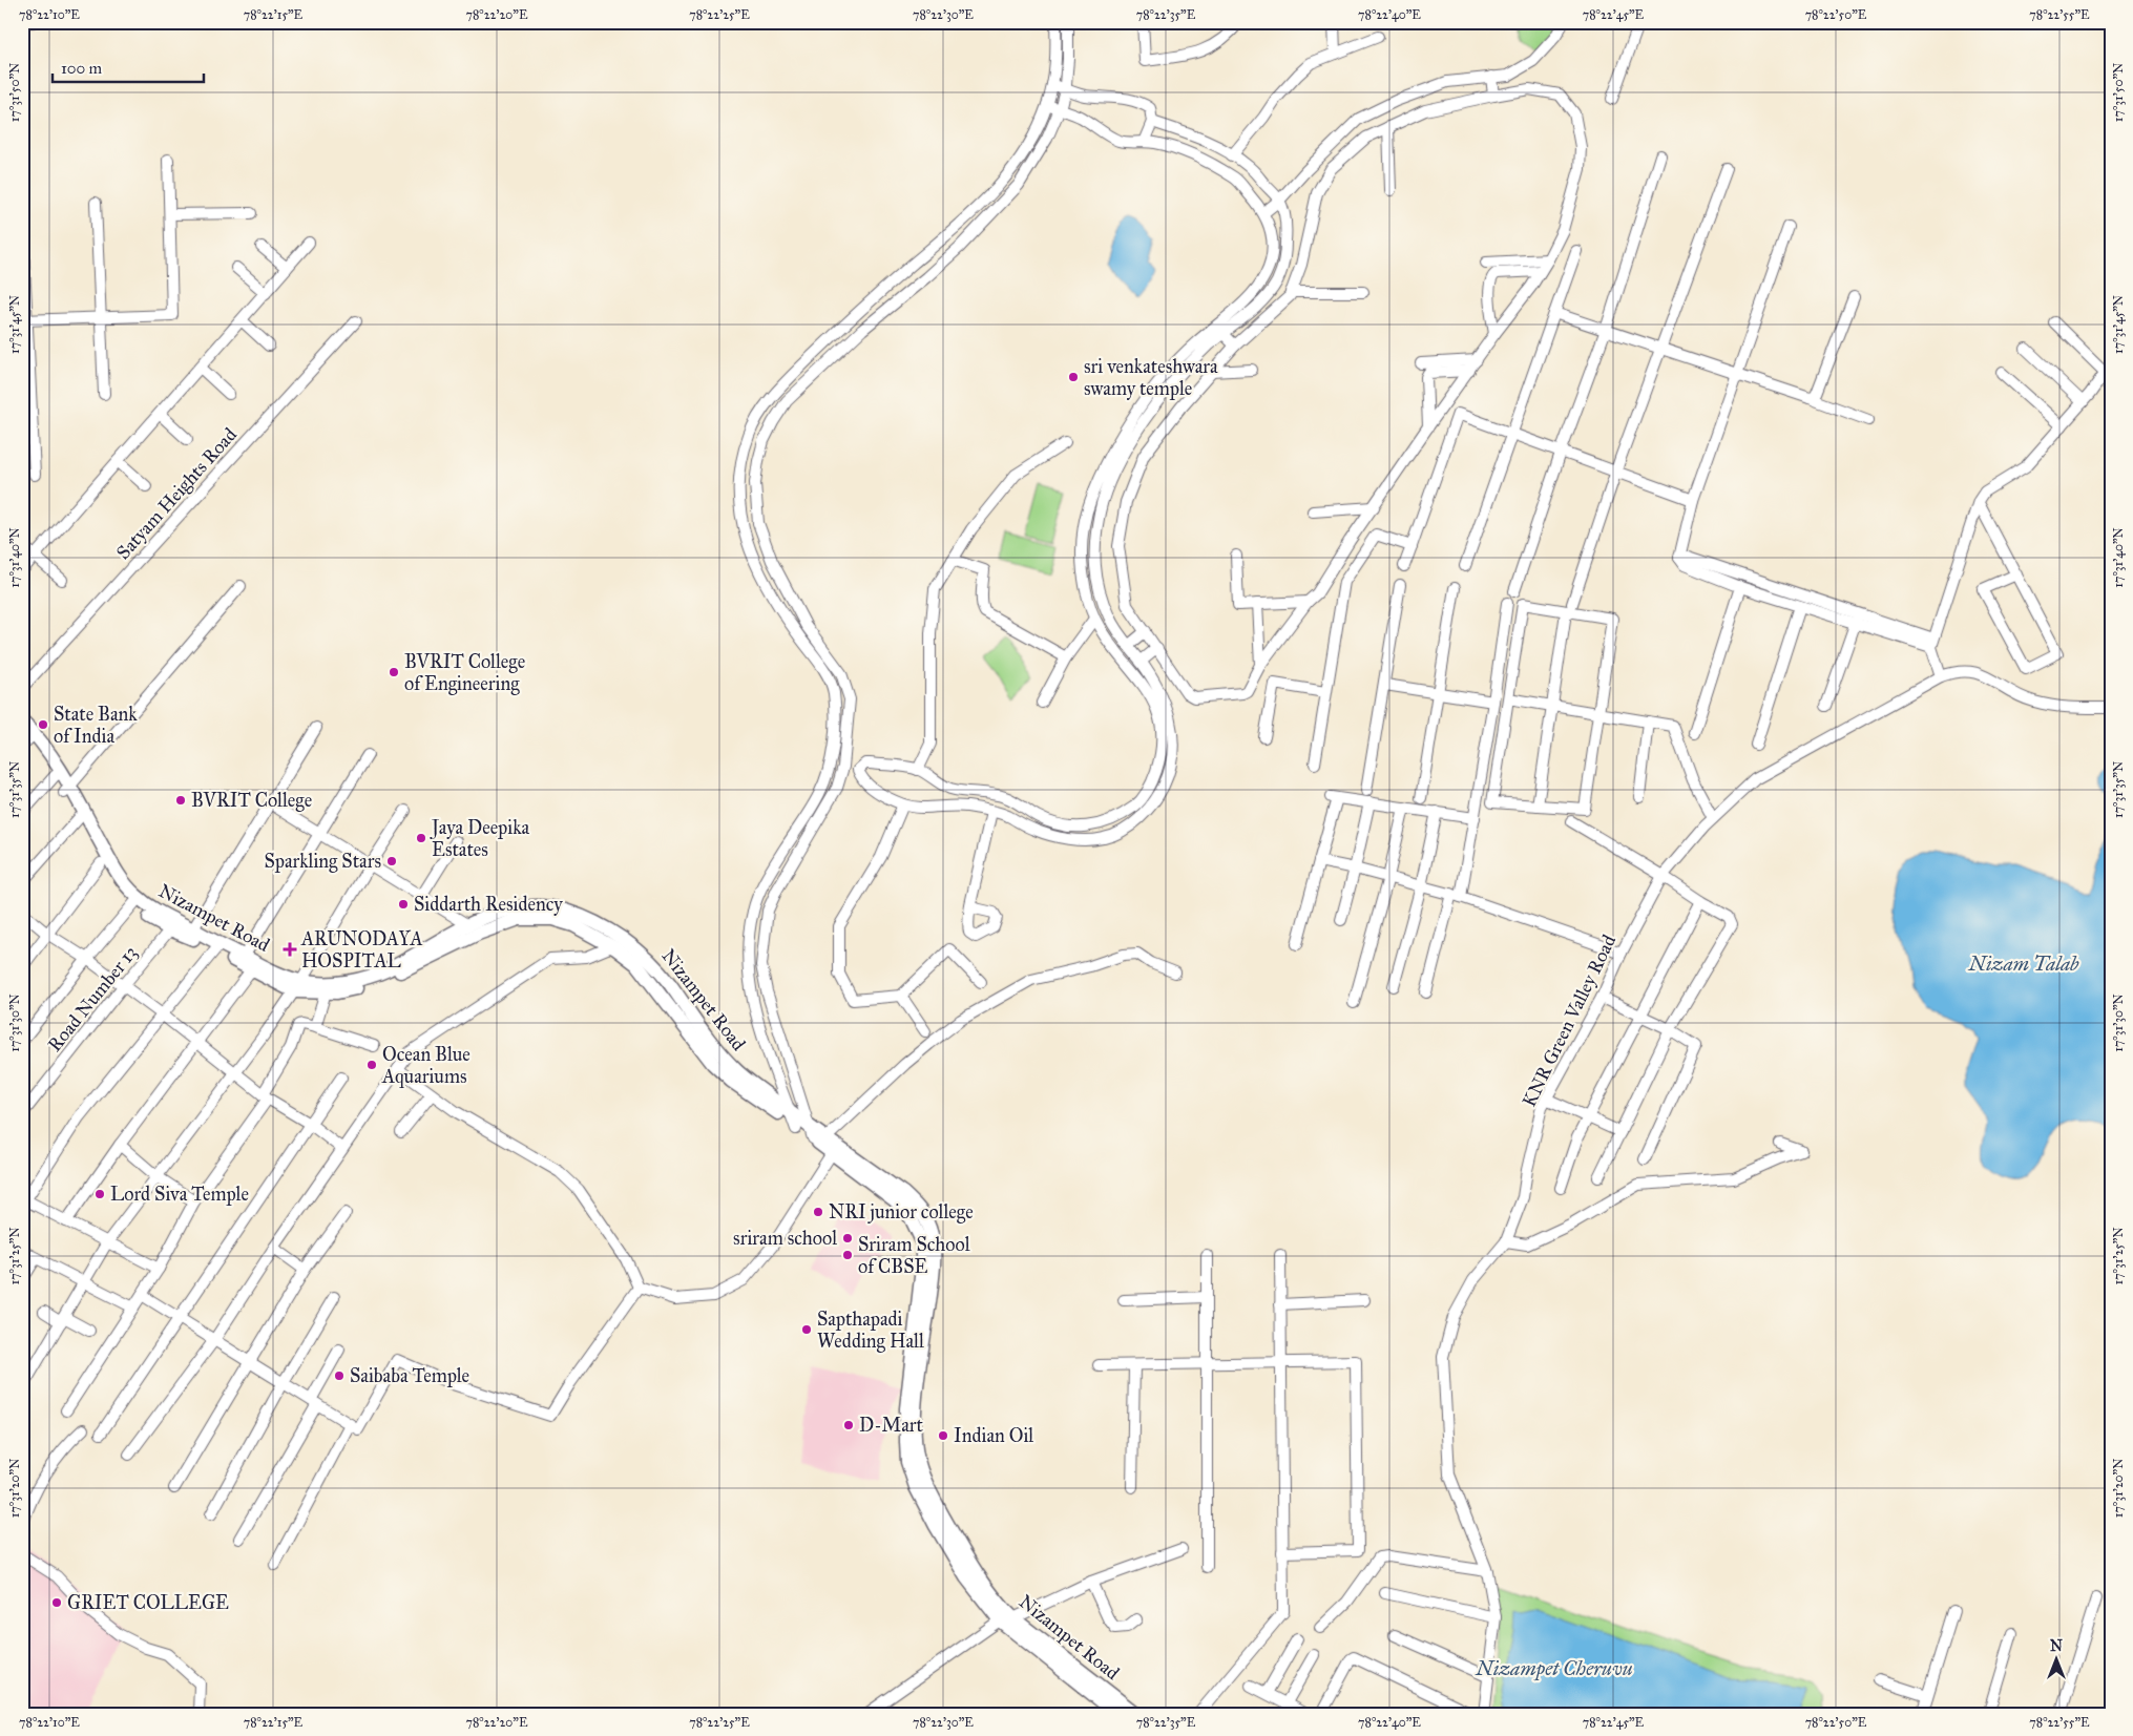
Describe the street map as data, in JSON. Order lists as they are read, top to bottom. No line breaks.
{"streets":{"main road":["Nizampet Road"],"street":["Satyam Heights Road","Road Number 13","KNR Green Valley Road"]},"crossings":[["Nizampet Road","Road Number 13"]],"water":["Nizam Talab","Nizampet Cheruvu"],"places":{"other":["sri venkateshwara swamy temple","BVRIT College of Engineering","State Bank of India","BVRIT College","Jaya Deepika Estates","Sparkling Stars","Siddarth Residency","Ocean Blue Aquariums","Lord Siva Temple","NRI junior college","sriram school","Sriram School of CBSE","Sapthapadi Wedding Hall","Saibaba Temple","D-Mart","Indian Oil","GRIET COLLEGE"],"health":["ARUNODAYA HOSPITAL"]},"scale_bar":"100 m","north":"top","coordinates":["78°22'10\"E","78°22'15\"E","78°22'20\"E","78°22'25\"E","78°22'30\"E","78°22'35\"E","78°22'40\"E","78°22'45\"E","78°22'50\"E","78°22'55\"E","17°31'50\"N","17°31'45\"N","17°31'40\"N","17°31'35\"N","17°31'30\"N","17°31'25\"N","17°31'20\"N"]}
